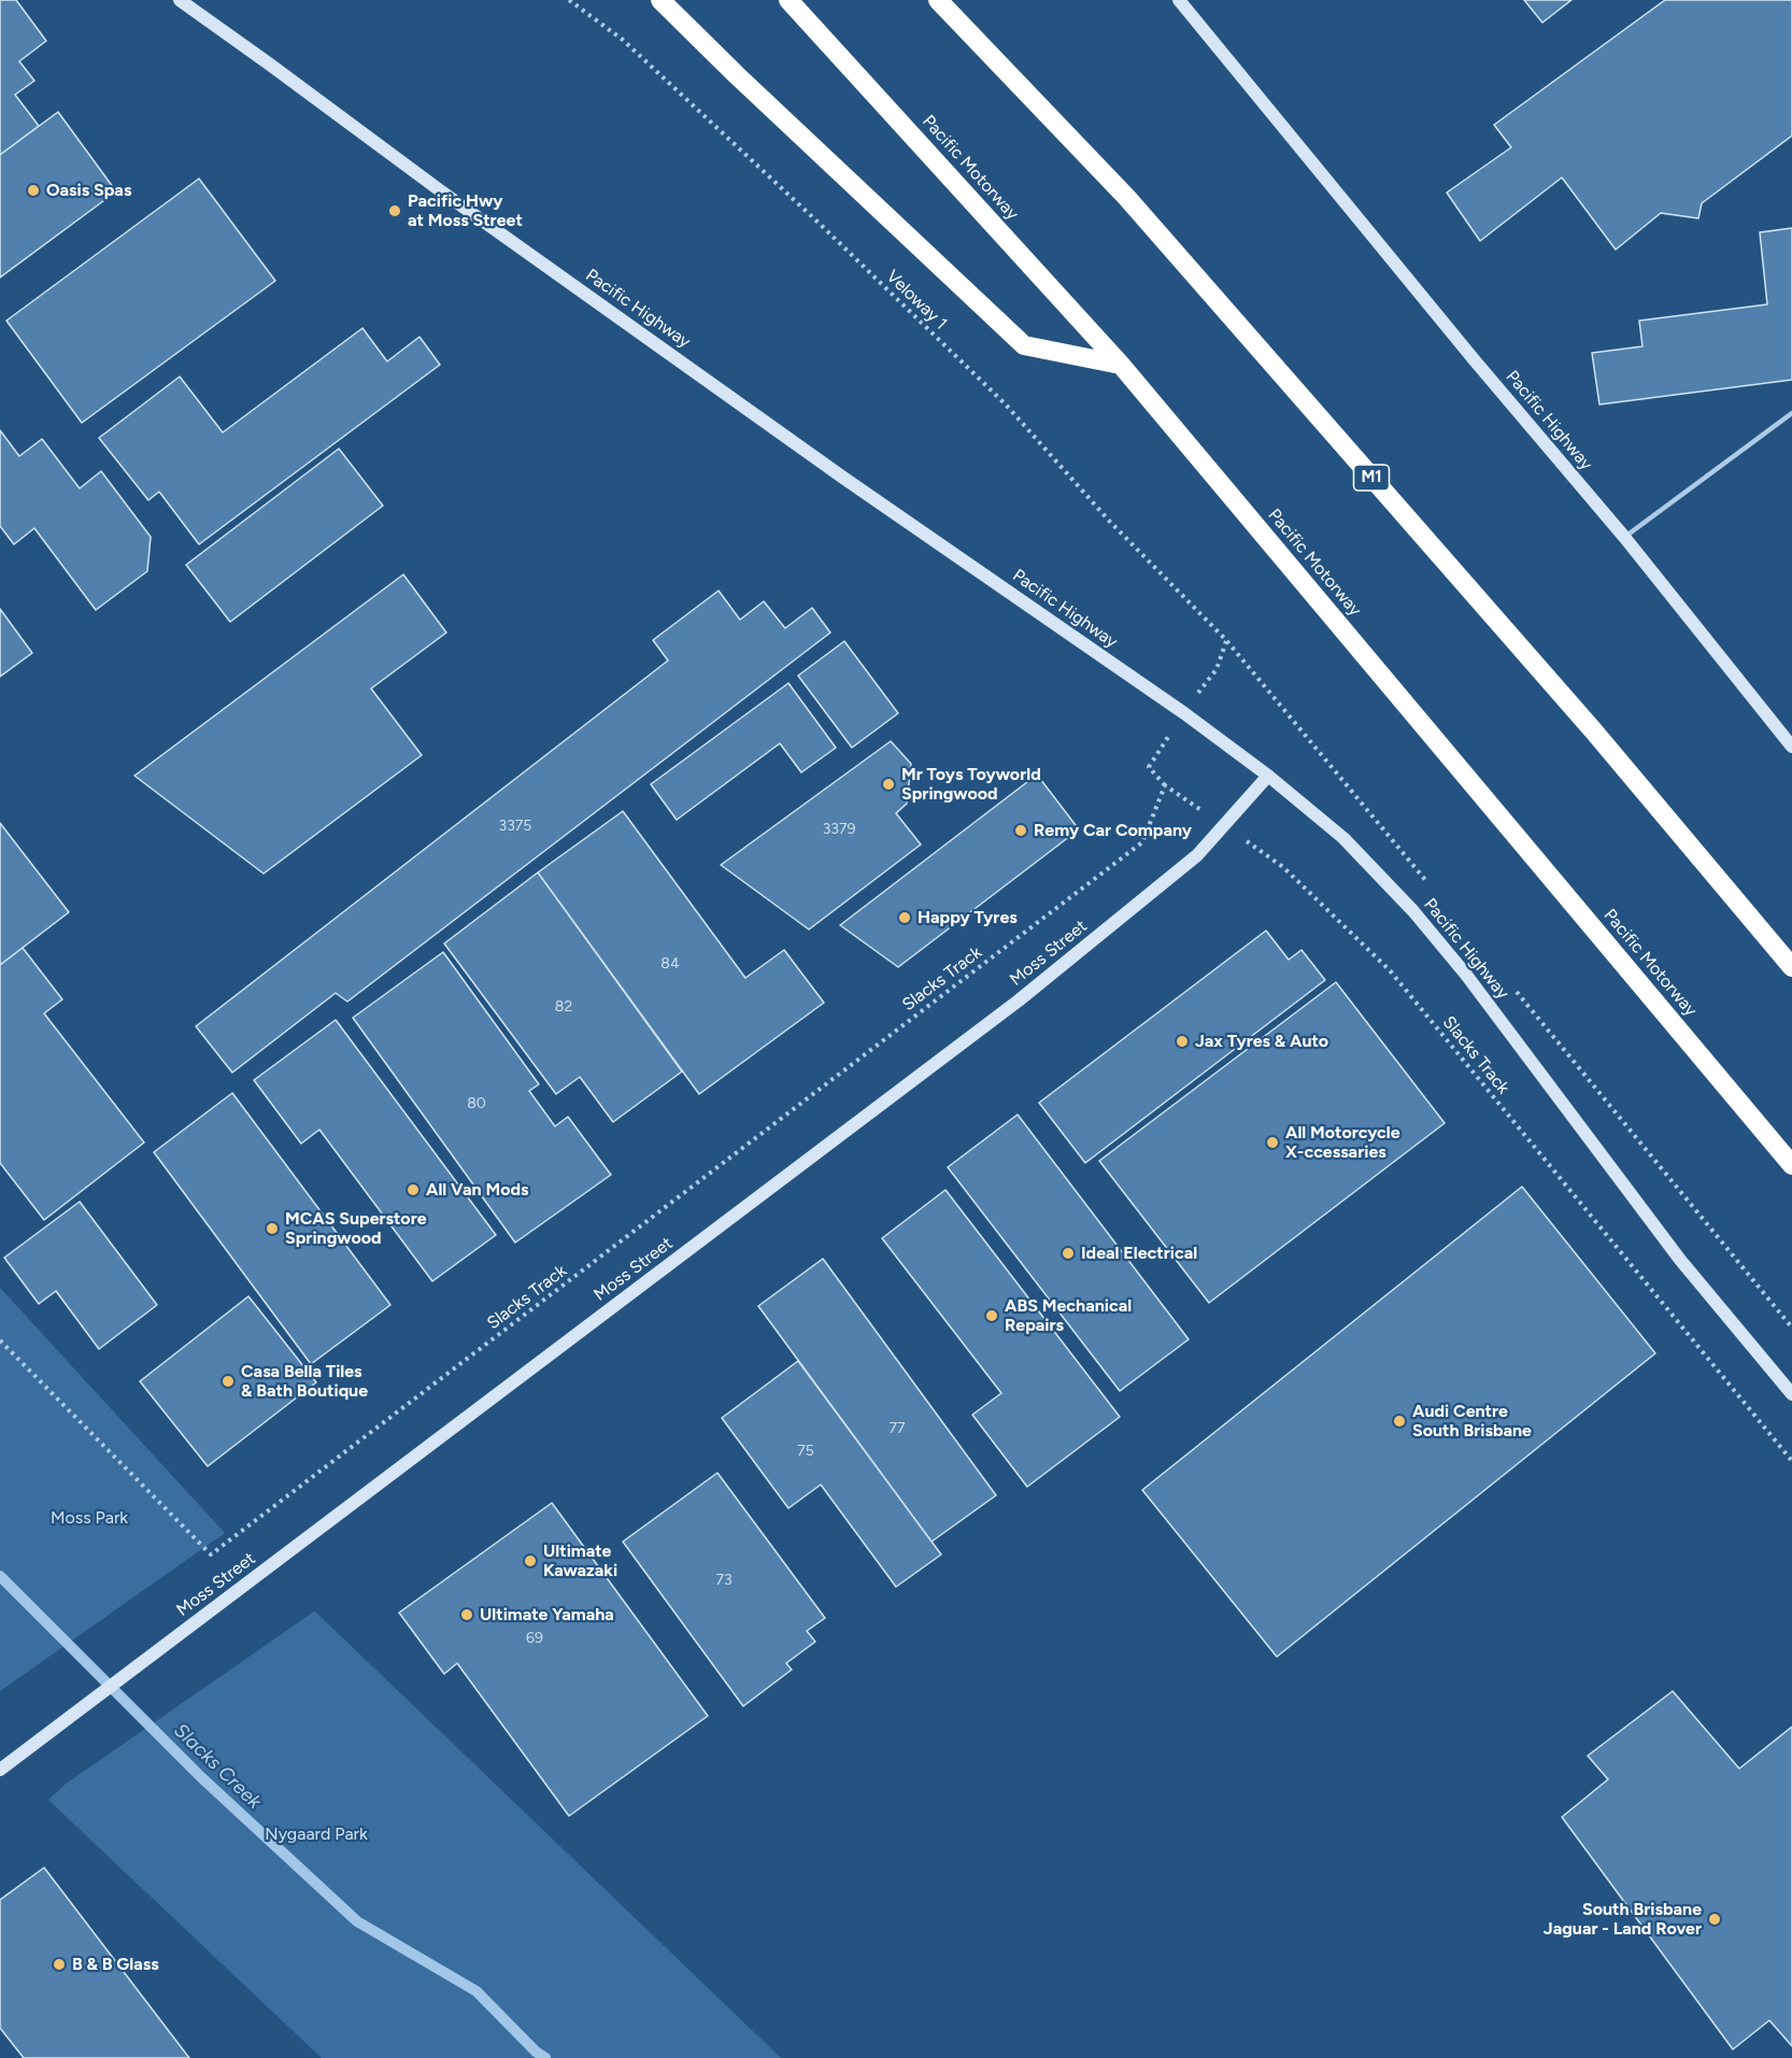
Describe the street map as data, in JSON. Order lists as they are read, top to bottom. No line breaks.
{"streets":{"highway":["Pacific Motorway","M1"],"street":["Pacific Highway","Moss Street"],"path":["Veloway 1","Slacks Track"]},"crossings":[["Pacific Highway","Moss Street"],["Moss Street","Slacks Track"]],"water":["Slacks Creek"],"parks":["Moss Park","Nygaard Park"],"places":["Oasis Spas","Pacific Hwy at Moss Street","Mr Toys Toyworld Springwood","Remy Car Company","Happy Tyres","Jax Tyres & Auto","All Motorcycle X-ccessaries","All Van Mods","MCAS Superstore Springwood","Ideal Electrical","ABS Mechanical Repairs","Casa Bella Tiles & Bath Boutique","Audi Centre South Brisbane","Ultimate Kawazaki","Ultimate Yamaha","South Brisbane Jaguar - Land Rover","B & B Glass"],"house_numbers":["3375","3379","84","82","80","77","75","73","69"]}
